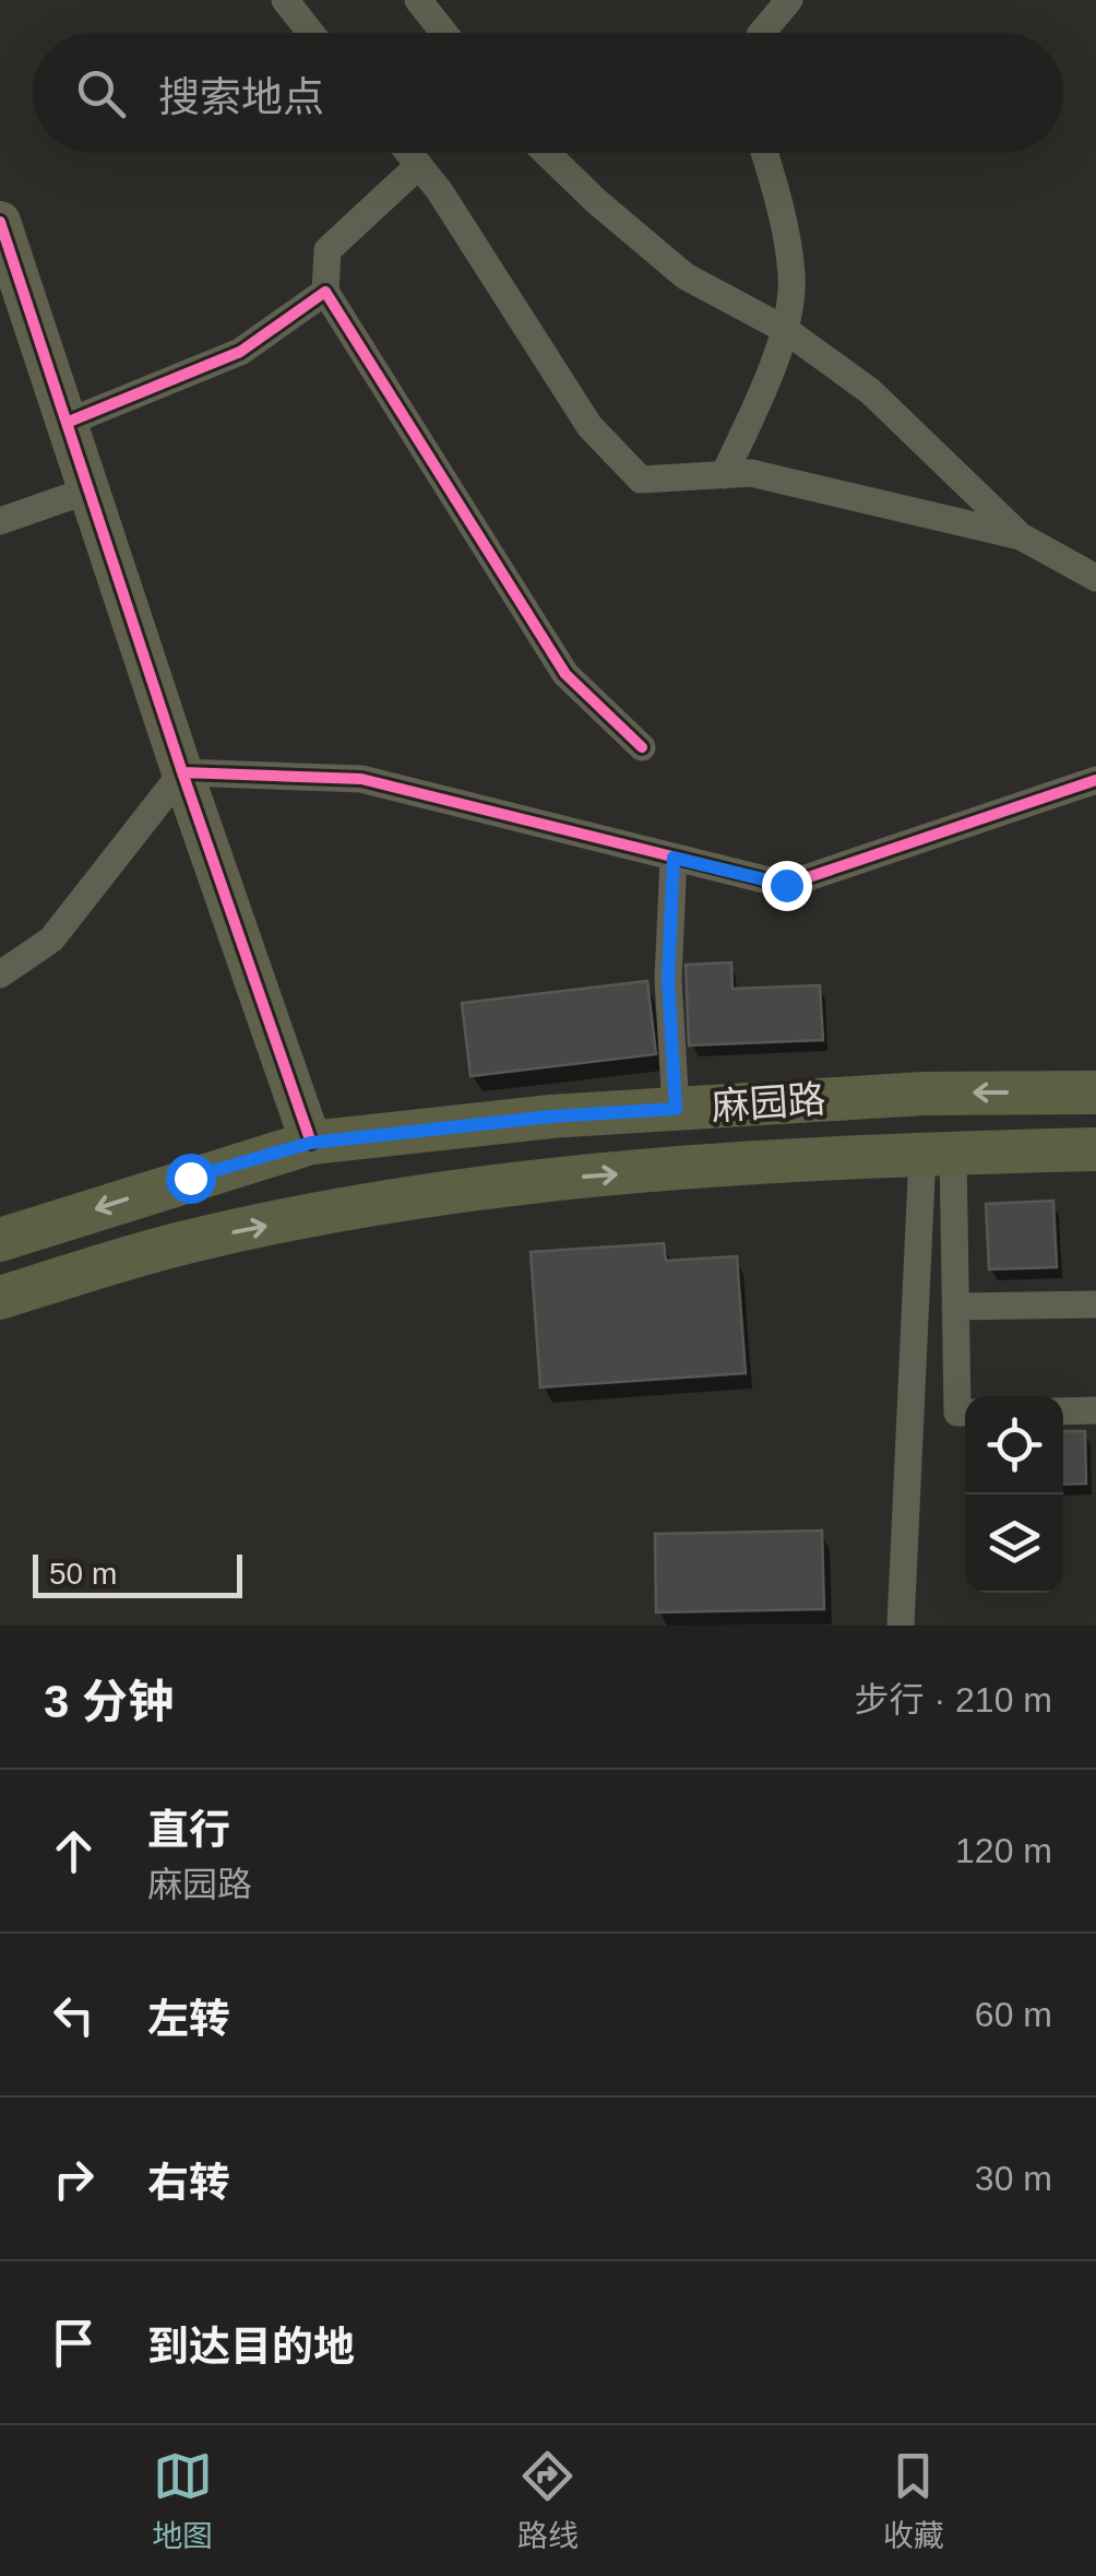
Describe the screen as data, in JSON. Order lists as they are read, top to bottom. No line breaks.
{"streets":{"main road":["麻园路"]},"scale_bar":"50 m","page":{"search":"搜索地点","scale":"50 m","heading":["3 分钟","步行 · 210 m"],"list":[["直行","麻园路","120 m"],["左转","60 m"],["右转","30 m"],"到达目的地"],"nav":["地图","路线","收藏"]}}
